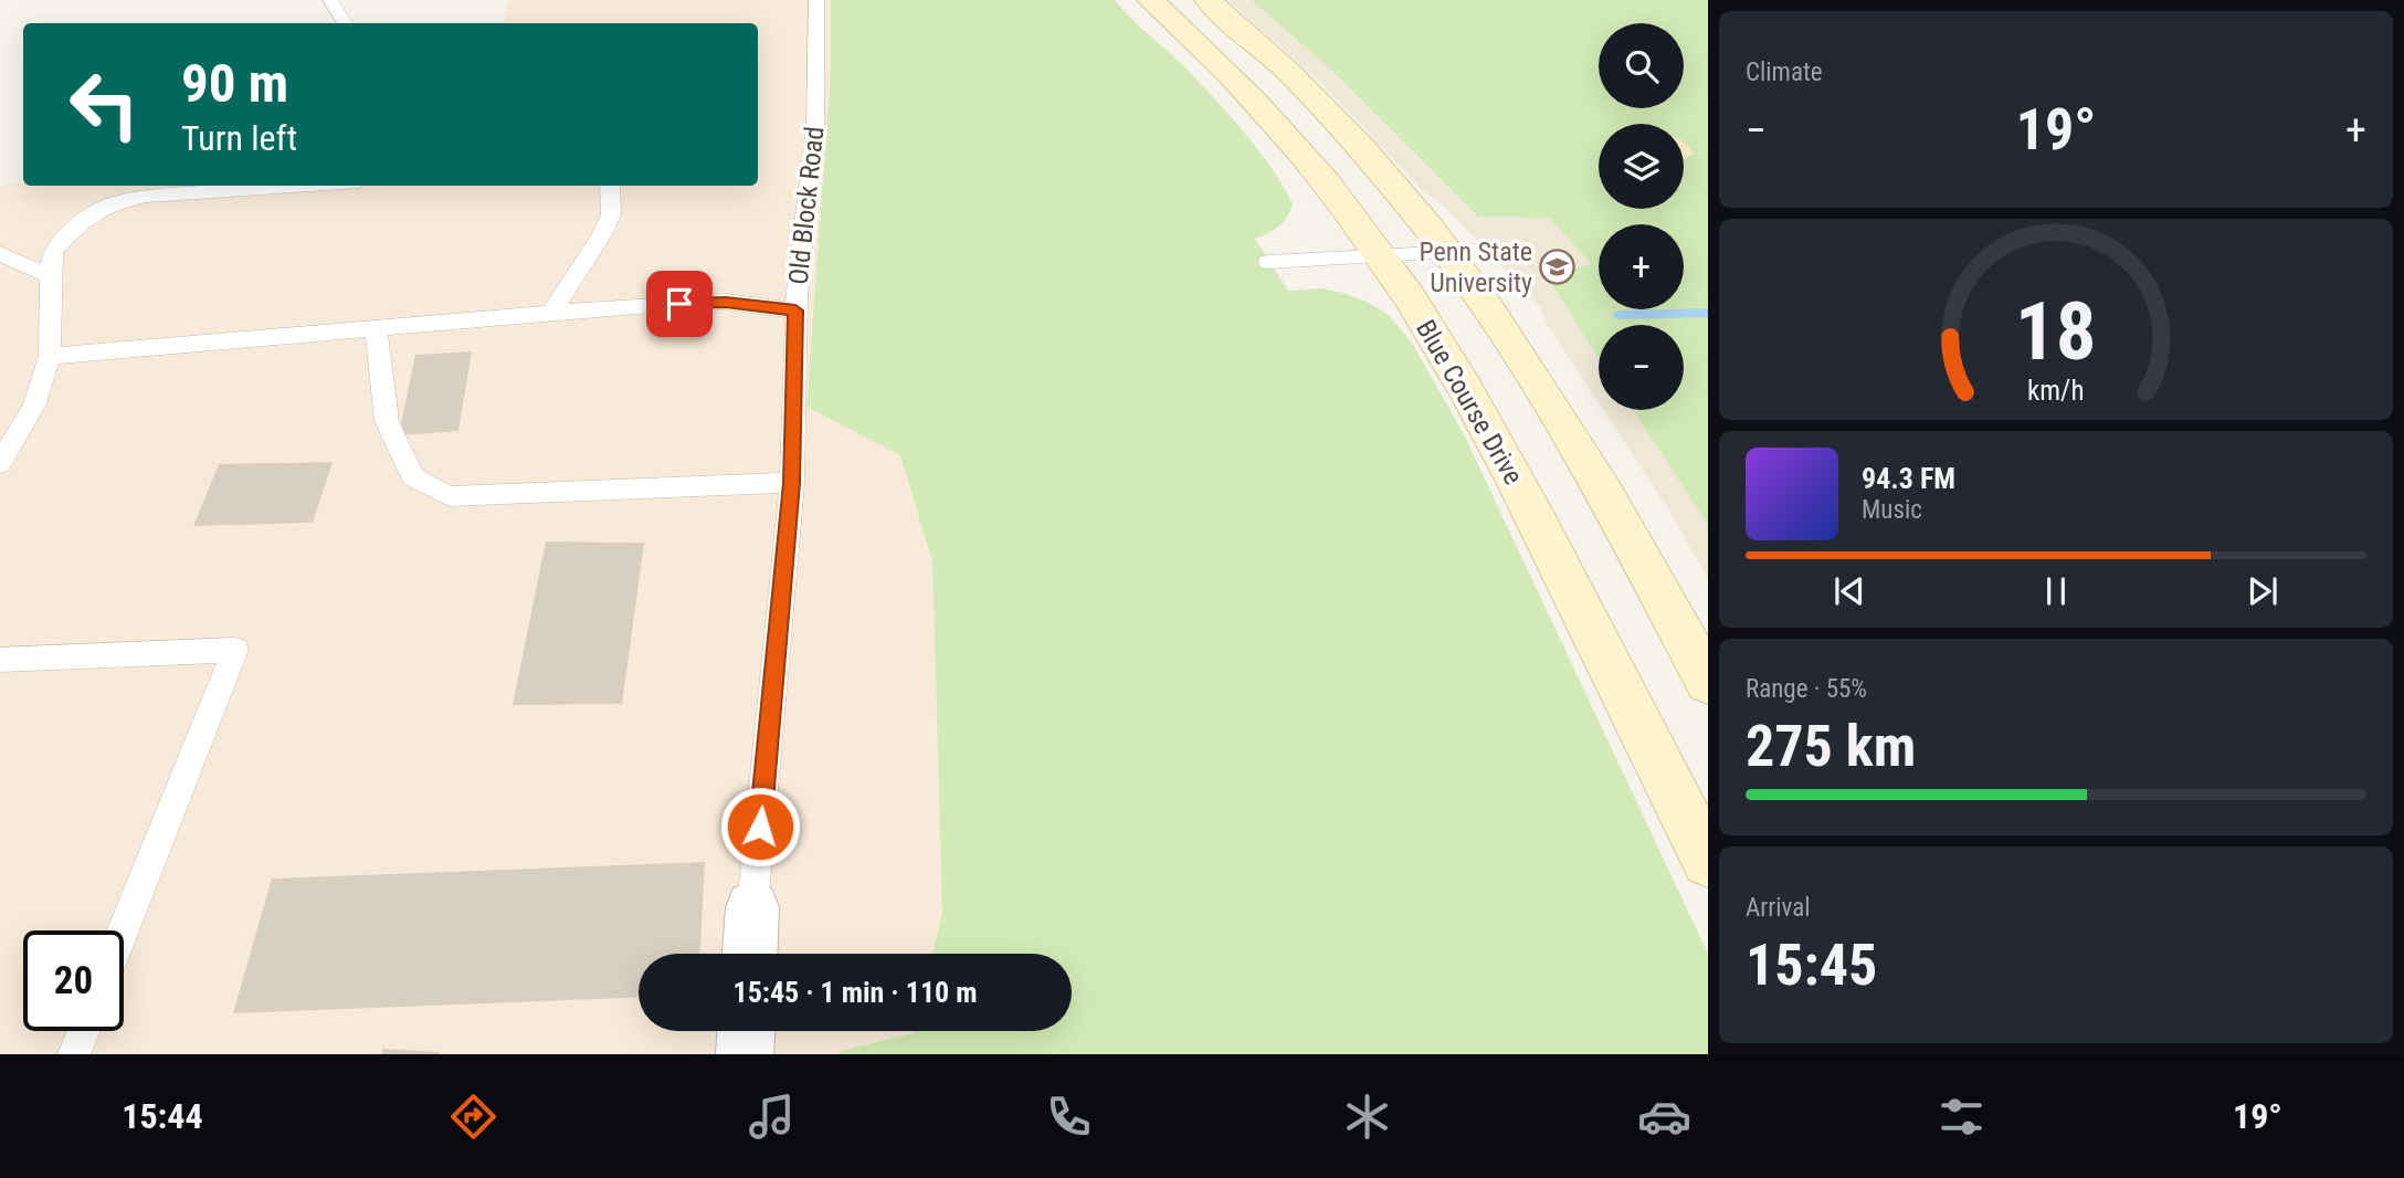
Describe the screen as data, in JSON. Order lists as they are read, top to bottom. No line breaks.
{"streets":{"main road":["Blue Course Drive"],"street":["Old Block Road"]},"places":{"school or university":["Penn State University"]},"page":{"tile":["Climate",["Range · 55%","275 km"],["Arrival","15:45"]],"map_buttons":["+","−"],"turn":["90 m","Turn left"],"heat":["−","19°","+"],"song":["94.3 FM","Music"],"limit":"20","trip":"15:45 · 1 min · 110 m","tabs":["15:44","19°"],"gauge":["18","km/h"]}}
